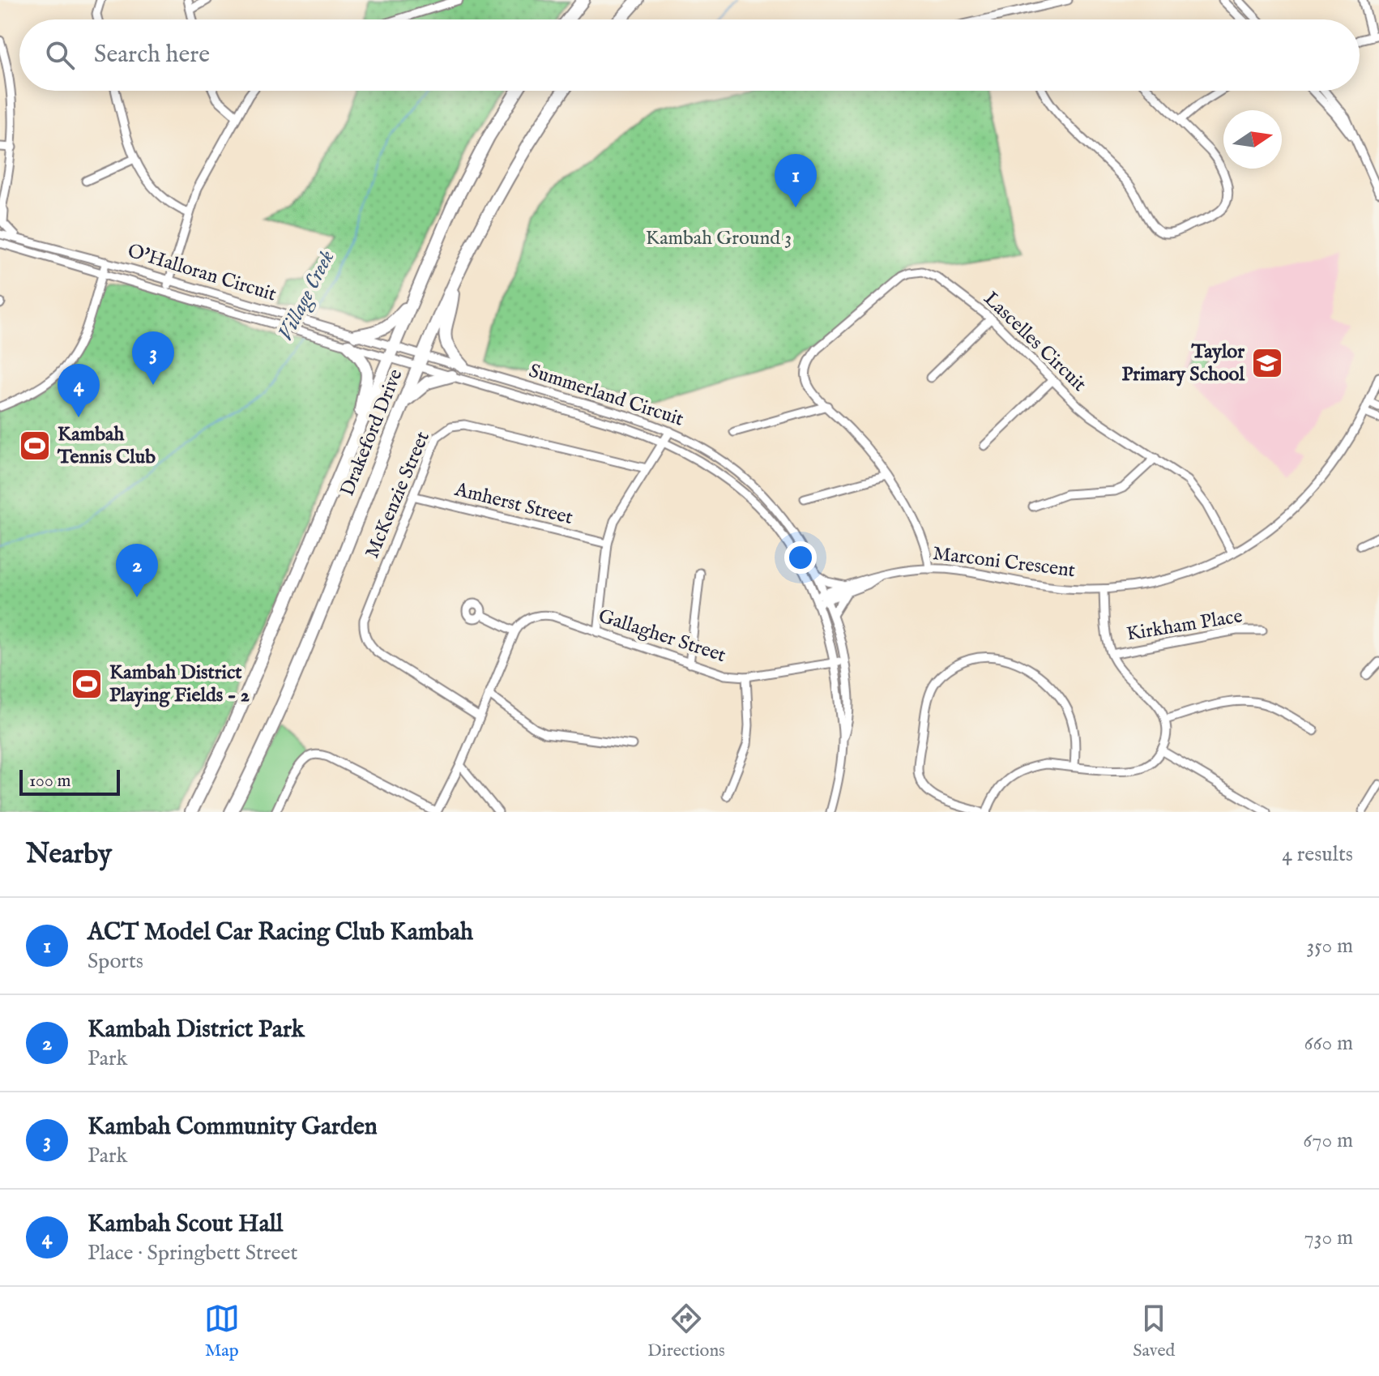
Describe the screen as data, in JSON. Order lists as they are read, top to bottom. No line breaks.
{"streets":{"highway":["Drakeford Drive"],"street":["O'Halloran Circuit","Lascelles Circuit","Summerland Circuit","McKenzie Street","Amherst Street","Marconi Crescent","Kirkham Place","Gallagher Street"]},"crossings":[["O'Halloran Circuit","Summerland Circuit"],["O'Halloran Circuit","Drakeford Drive"],["Lascelles Circuit","Marconi Crescent"],["Summerland Circuit","Drakeford Drive"],["Summerland Circuit","Marconi Crescent"],["Summerland Circuit","Gallagher Street"],["McKenzie Street","Amherst Street"]],"water":["Village Creek"],"parks":["Kambah Ground 3"],"places":{"school or university":["Taylor Primary School"],"sports":["Kambah Tennis Club","Kambah District Playing Fields - 2"]},"scale_bar":"100 m","north":"right","page":{"search":"Search here","pins":["1","3","4","2"],"scale":"100 m","heading":["Nearby","4 results"],"list":[{"mark":"1","name":"ACT Model Car Racing Club Kambah","note":"Sports","value":"350 m"},{"mark":"2","name":"Kambah District Park","note":"Park","value":"660 m"},{"mark":"3","name":"Kambah Community Garden","note":"Park","value":"670 m"},{"mark":"4","name":"Kambah Scout Hall","note":"Place · Springbett Street","value":"730 m"}],"nav":["Map","Directions","Saved"]}}
